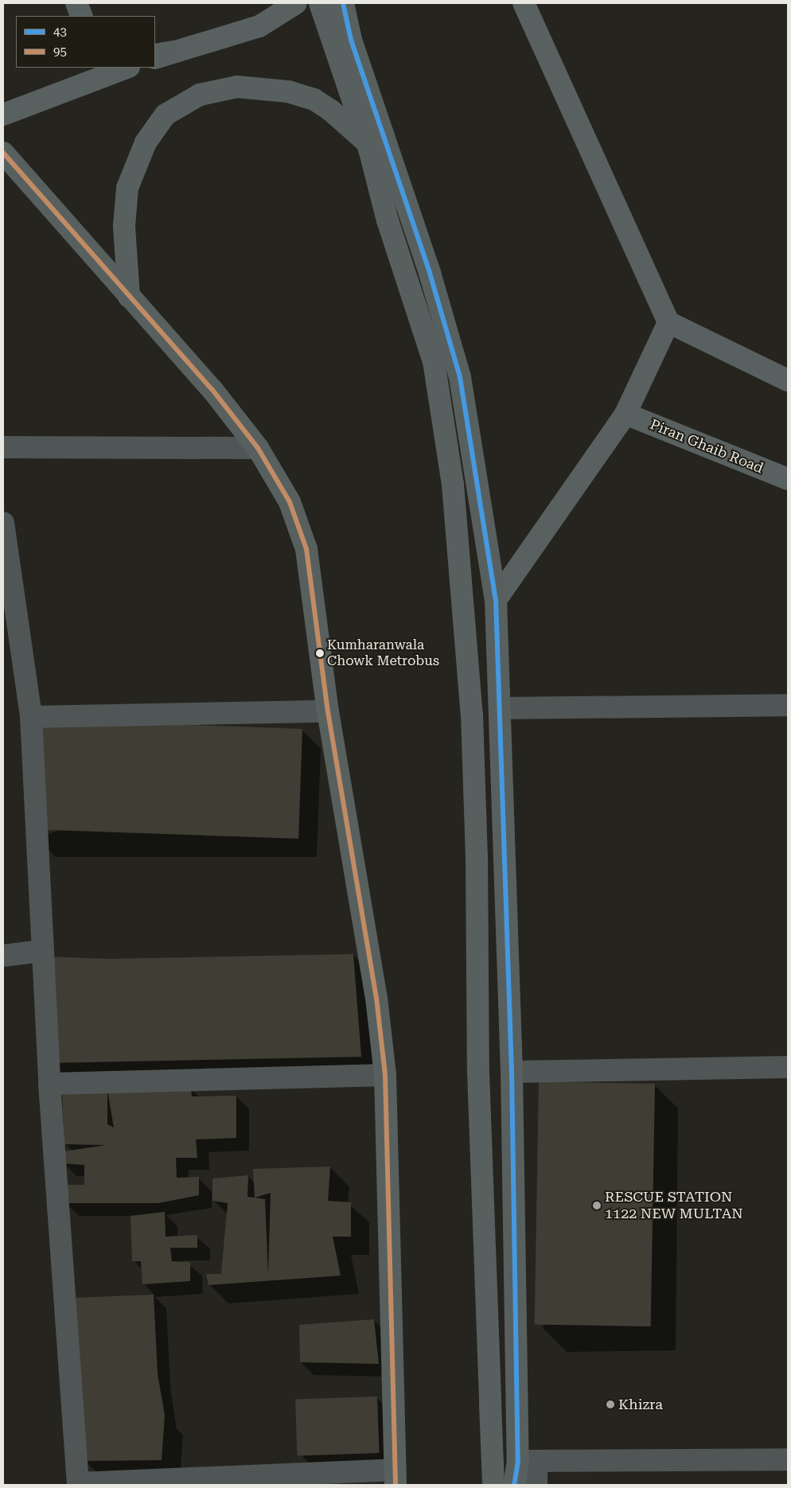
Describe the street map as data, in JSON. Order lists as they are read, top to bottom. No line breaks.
{"streets":{"main road":["Piran Ghaib Road"]},"places":["Kumharanwala Chowk Metrobus","RESCUE STATION 1122 NEW MULTAN","Khizra"],"lines":["transit line 43","transit line 95"],"legend":["43","95"]}
